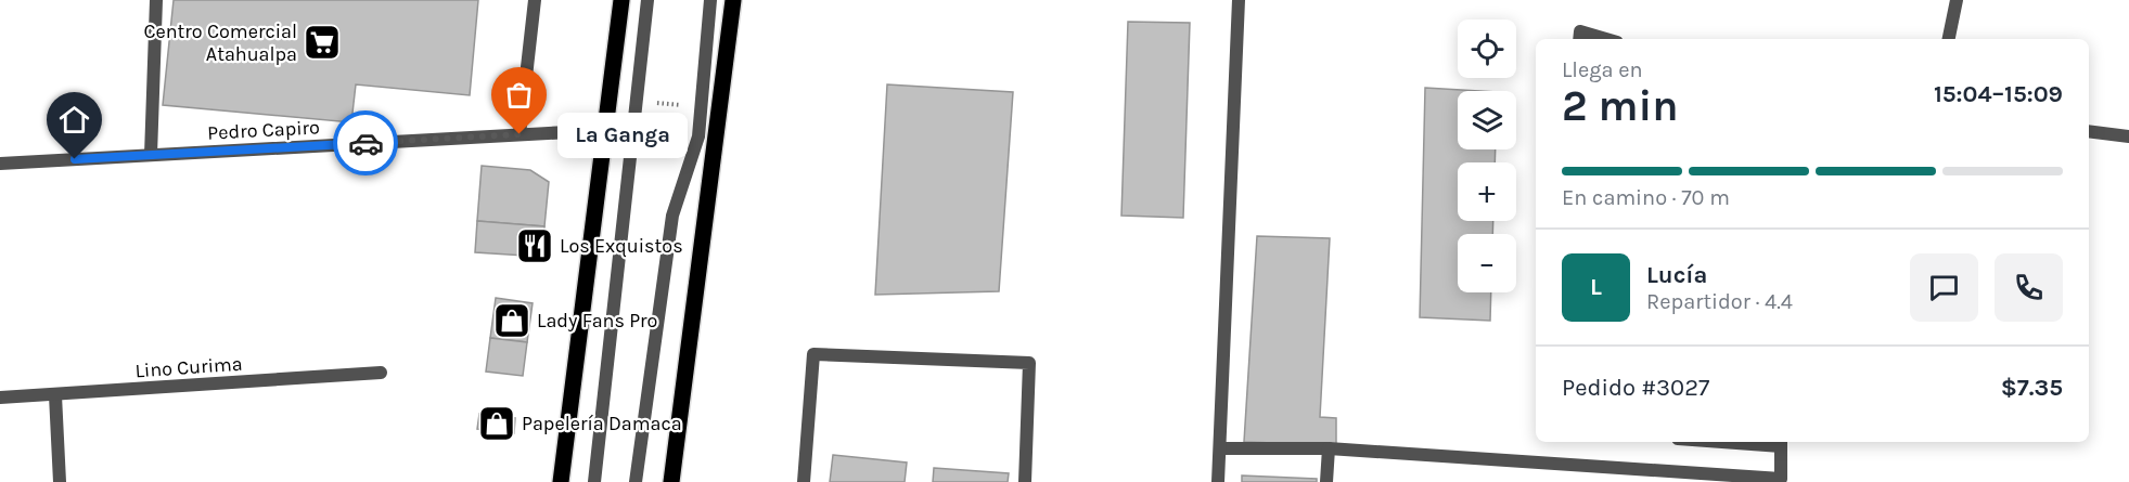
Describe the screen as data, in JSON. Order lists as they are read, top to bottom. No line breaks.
{"streets":{"street":["Pedro Capiro","Lino Curima"]},"places":{"supermarket":["Centro Comercial Atahualpa"],"other":["La Ganga"],"restaurant":["Los Exquistos"],"shop":["Lady Fans Pro","Papelería Damaca"]},"page":{"map_buttons":["+","−"],"heading":["2 min","Llega en","15:04–15:09"],"panel":["Lucía","Repartidor · 4.4","Pedido #3027","$7.35"],"bubble":"La Ganga","bar":"En camino · 70 m","round":"L"}}
